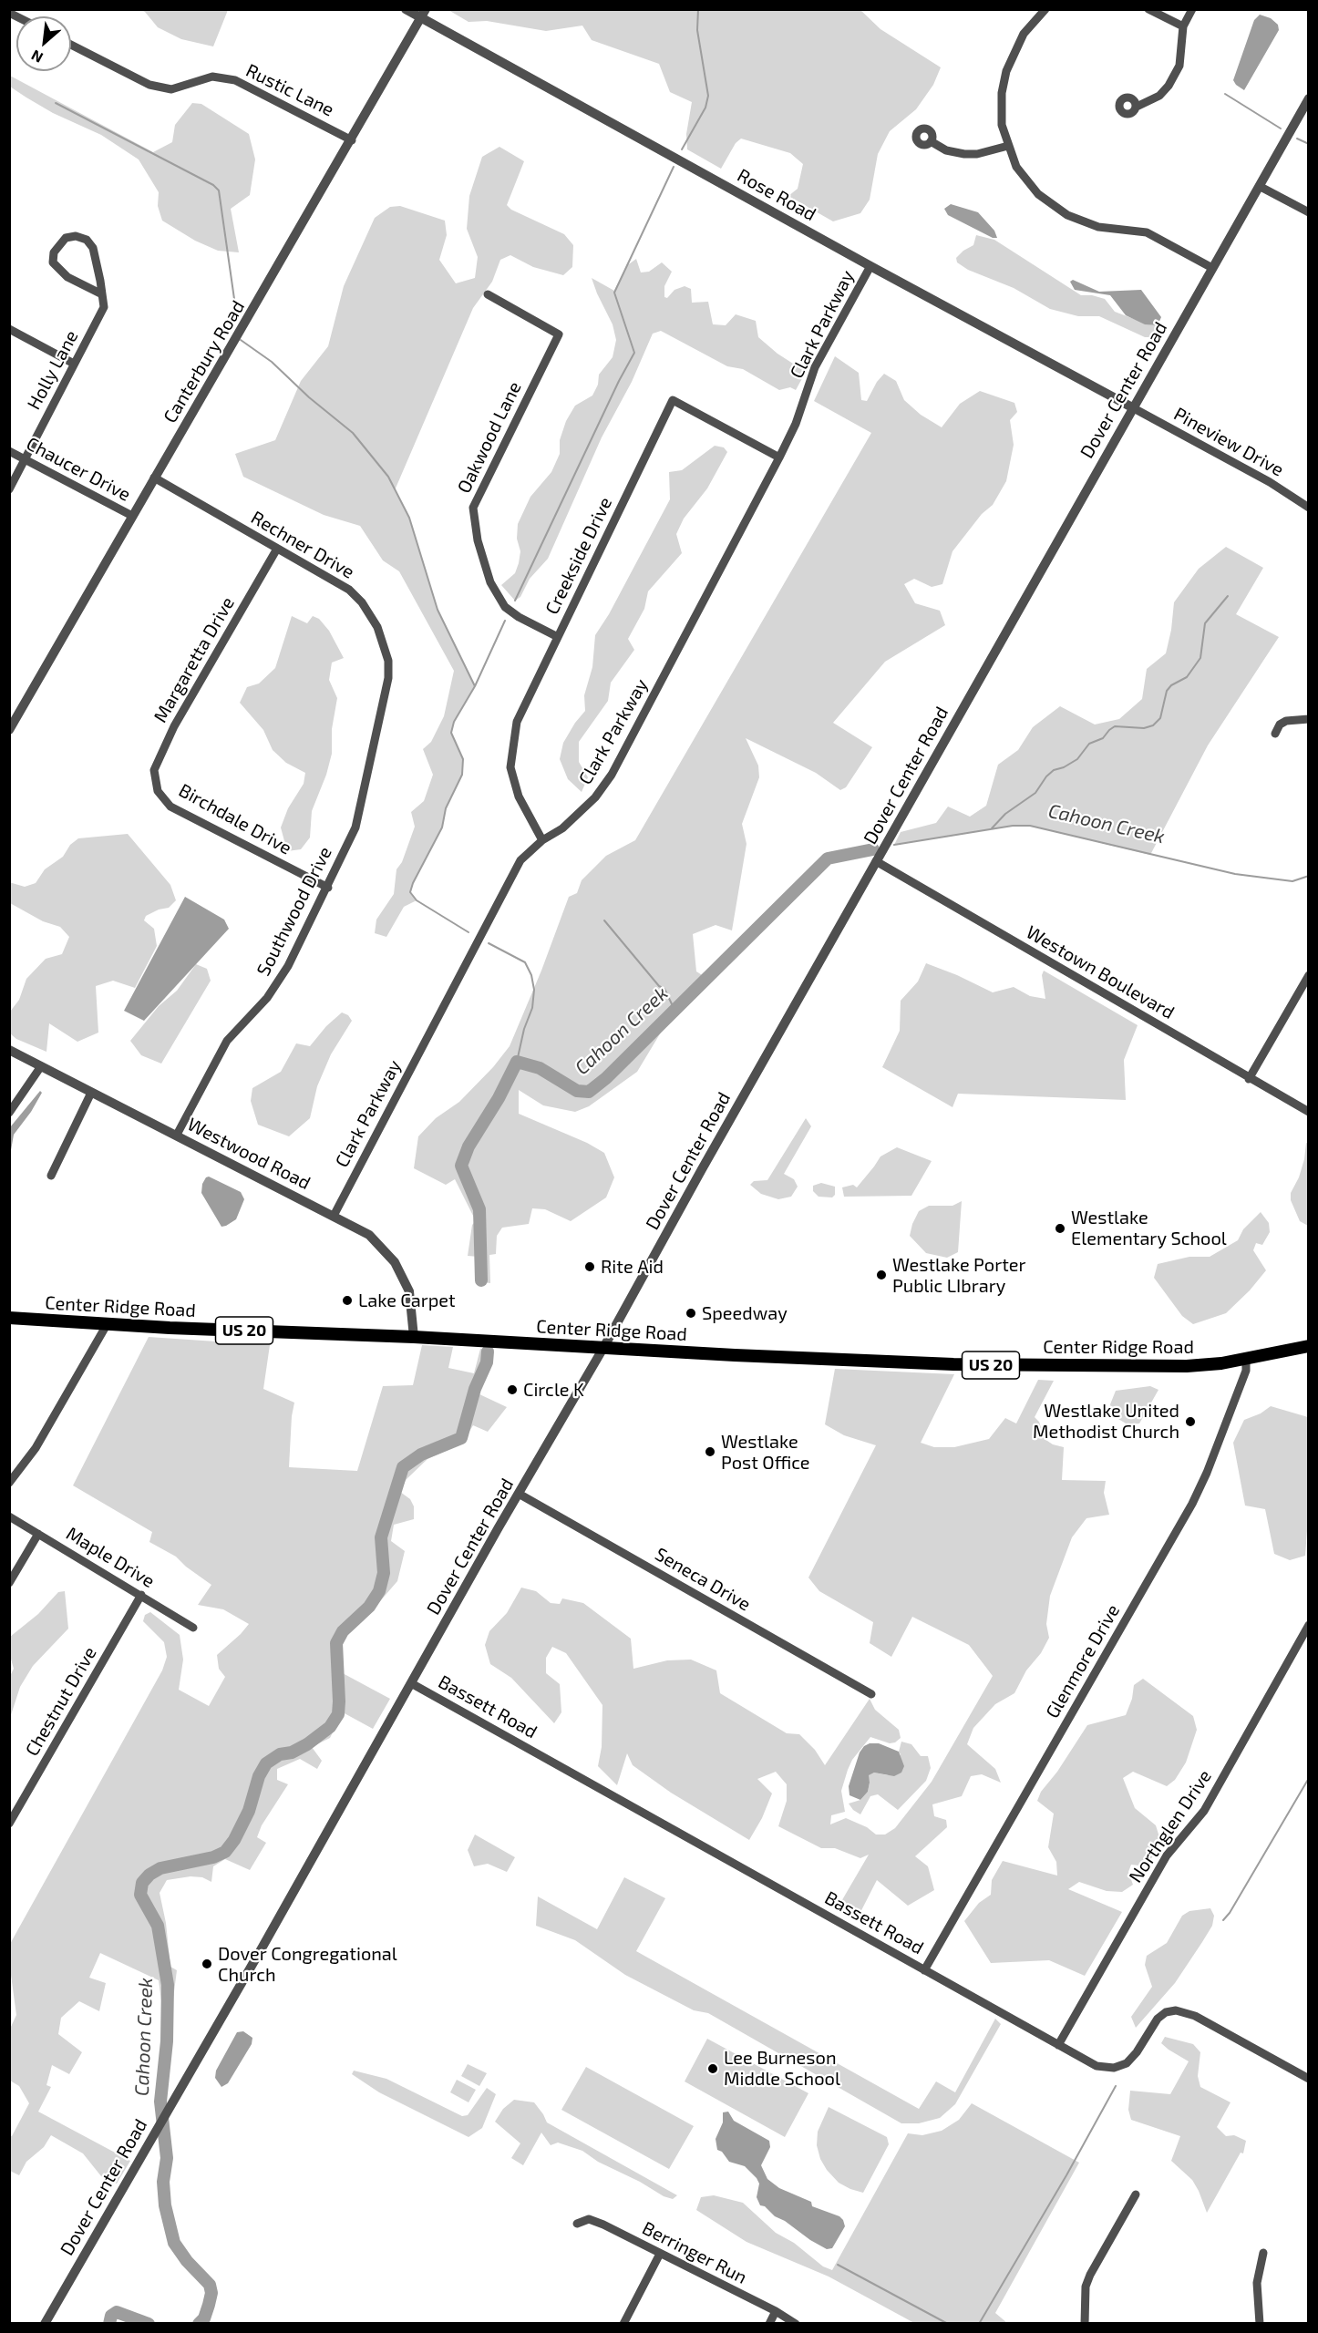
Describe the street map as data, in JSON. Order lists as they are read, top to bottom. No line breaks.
{"streets":{"main road":["Center Ridge Road","US 20"],"street":["Rustic Lane","Rose Road","Clark Parkway","Canterbury Road","Holly Lane","Dover Center Road","Oakwood Lane","Pineview Drive","Chaucer Drive","Rechner Drive","Creekside Drive","Margaretta Drive","Birchdale Drive","Southwood Drive","Westown Boulevard","Westwood Road","Maple Drive","Seneca Drive","Glenmore Drive","Chestnut Drive","Bassett Road","Northglen Drive","Berringer Run"]},"crossings":[["Rustic Lane","Canterbury Road"],["Rose Road","Clark Parkway"],["Rose Road","Canterbury Road"],["Rose Road","Dover Center Road"],["Rose Road","Pineview Drive"],["Clark Parkway","Creekside Drive"],["Clark Parkway","Westwood Road"],["Canterbury Road","Chaucer Drive"],["Canterbury Road","Rechner Drive"],["Holly Lane","Chaucer Drive"],["Dover Center Road","Pineview Drive"],["Dover Center Road","Westown Boulevard"],["Dover Center Road","Center Ridge Road"],["Dover Center Road","Seneca Drive"],["Dover Center Road","Bassett Road"],["Oakwood Lane","Creekside Drive"],["Rechner Drive","Margaretta Drive"],["Rechner Drive","Southwood Drive"],["Margaretta Drive","Birchdale Drive"],["Birchdale Drive","Southwood Drive"],["Southwood Drive","Westwood Road"],["Westwood Road","Center Ridge Road"],["Center Ridge Road","Glenmore Drive"],["Maple Drive","Chestnut Drive"],["Glenmore Drive","Bassett Road"],["Bassett Road","Northglen Drive"]],"water":["Cahoon Creek"],"places":["Westlake Elementary School","Rite Aid","Westlake Porter Public LIbrary","Lake Carpet","Speedway","Circle K","Westlake United Methodist Church","Westlake Post Office","Dover Congregational Church","Lee Burneson Middle School"],"north":"bottom left"}
